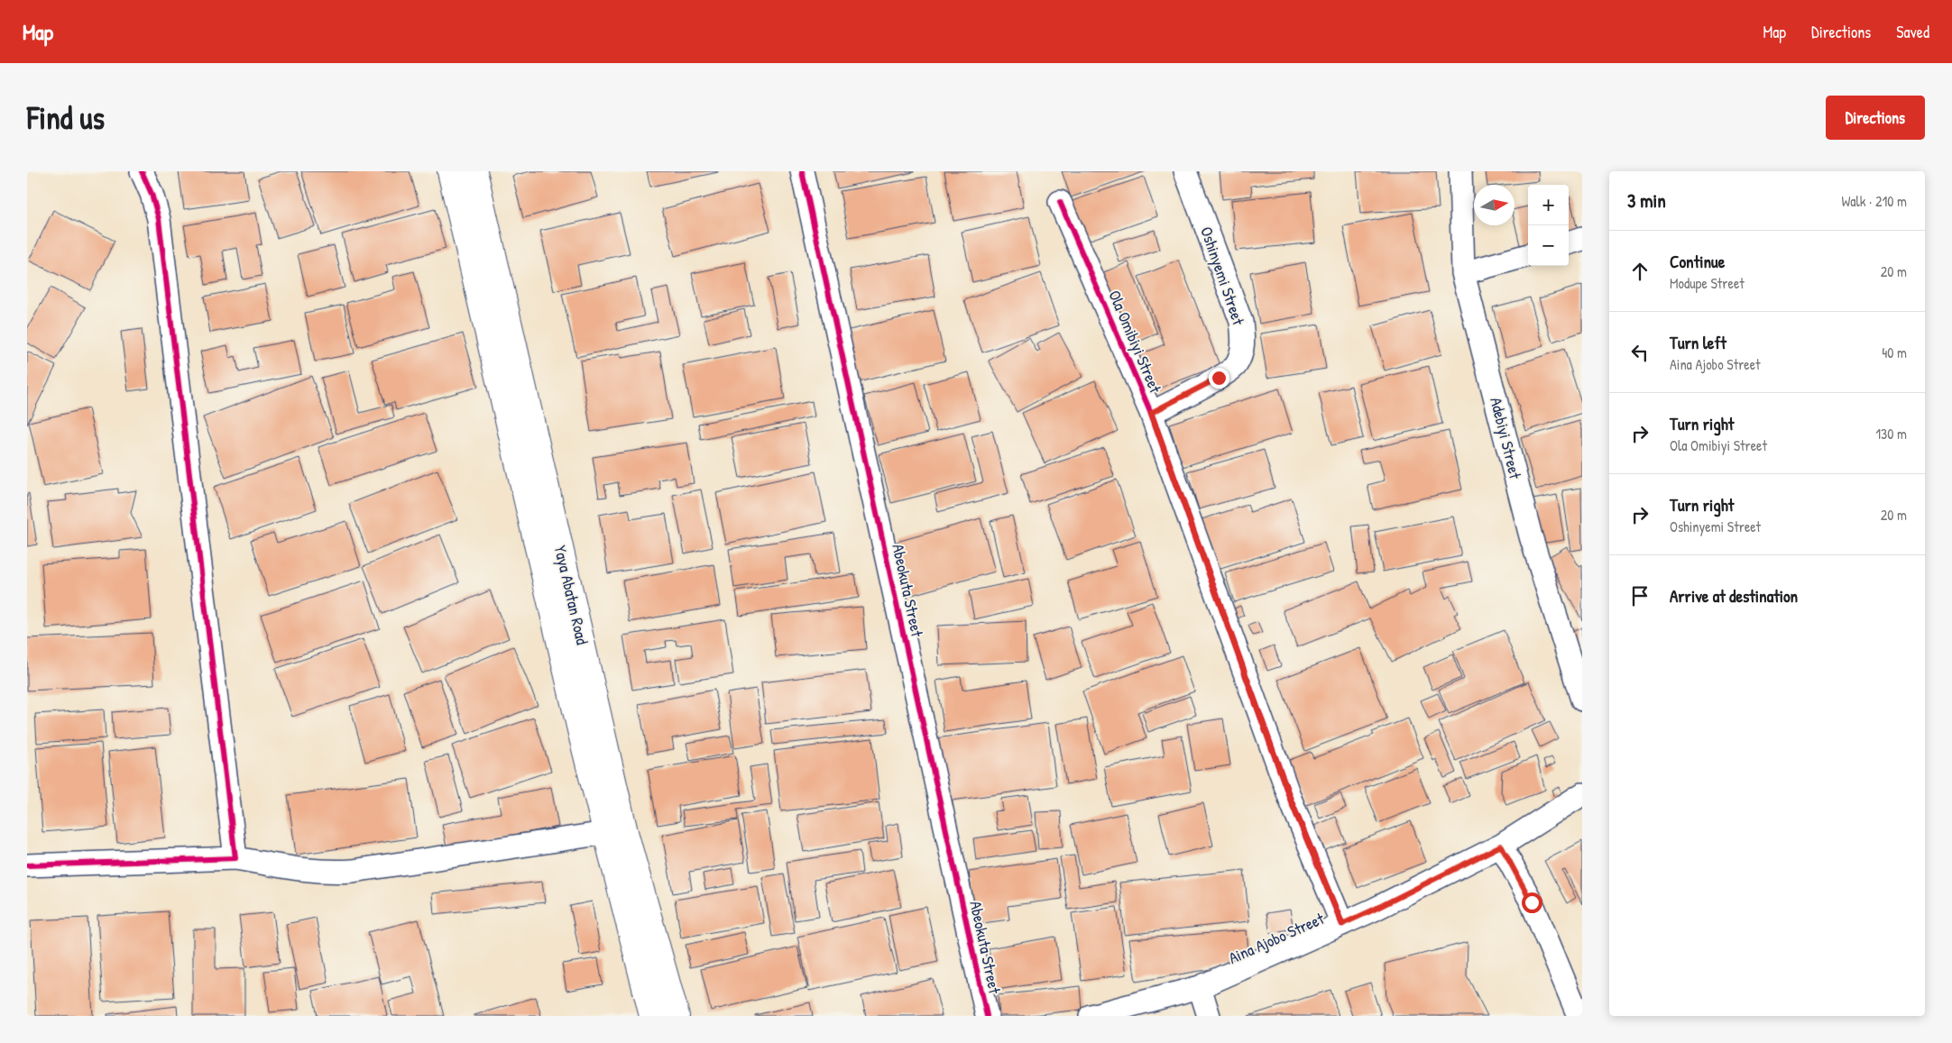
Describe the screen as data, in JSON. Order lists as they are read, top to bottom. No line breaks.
{"streets":{"main road":["Yaya Abatan Road"],"street":["Oshinyemi Street","Ola Omibiyi Street","Adebiyi Street","Abeokuta Street","Aina Ajobo Street"]},"crossings":[["Oshinyemi Street","Ola Omibiyi Street"],["Ola Omibiyi Street","Aina Ajobo Street"]],"north":"right","page":{"header":"Map","nav":["Map","Directions","Saved"],"buttons":"Directions","title":"Find us","heading":["3 min","Walk · 210 m"],"map_buttons":["+","−"],"list":[["Continue","Modupe Street","20 m"],["Turn left","Aina Ajobo Street","40 m"],["Turn right","Ola Omibiyi Street","130 m"],["Turn right","Oshinyemi Street","20 m"],"Arrive at destination"]}}
